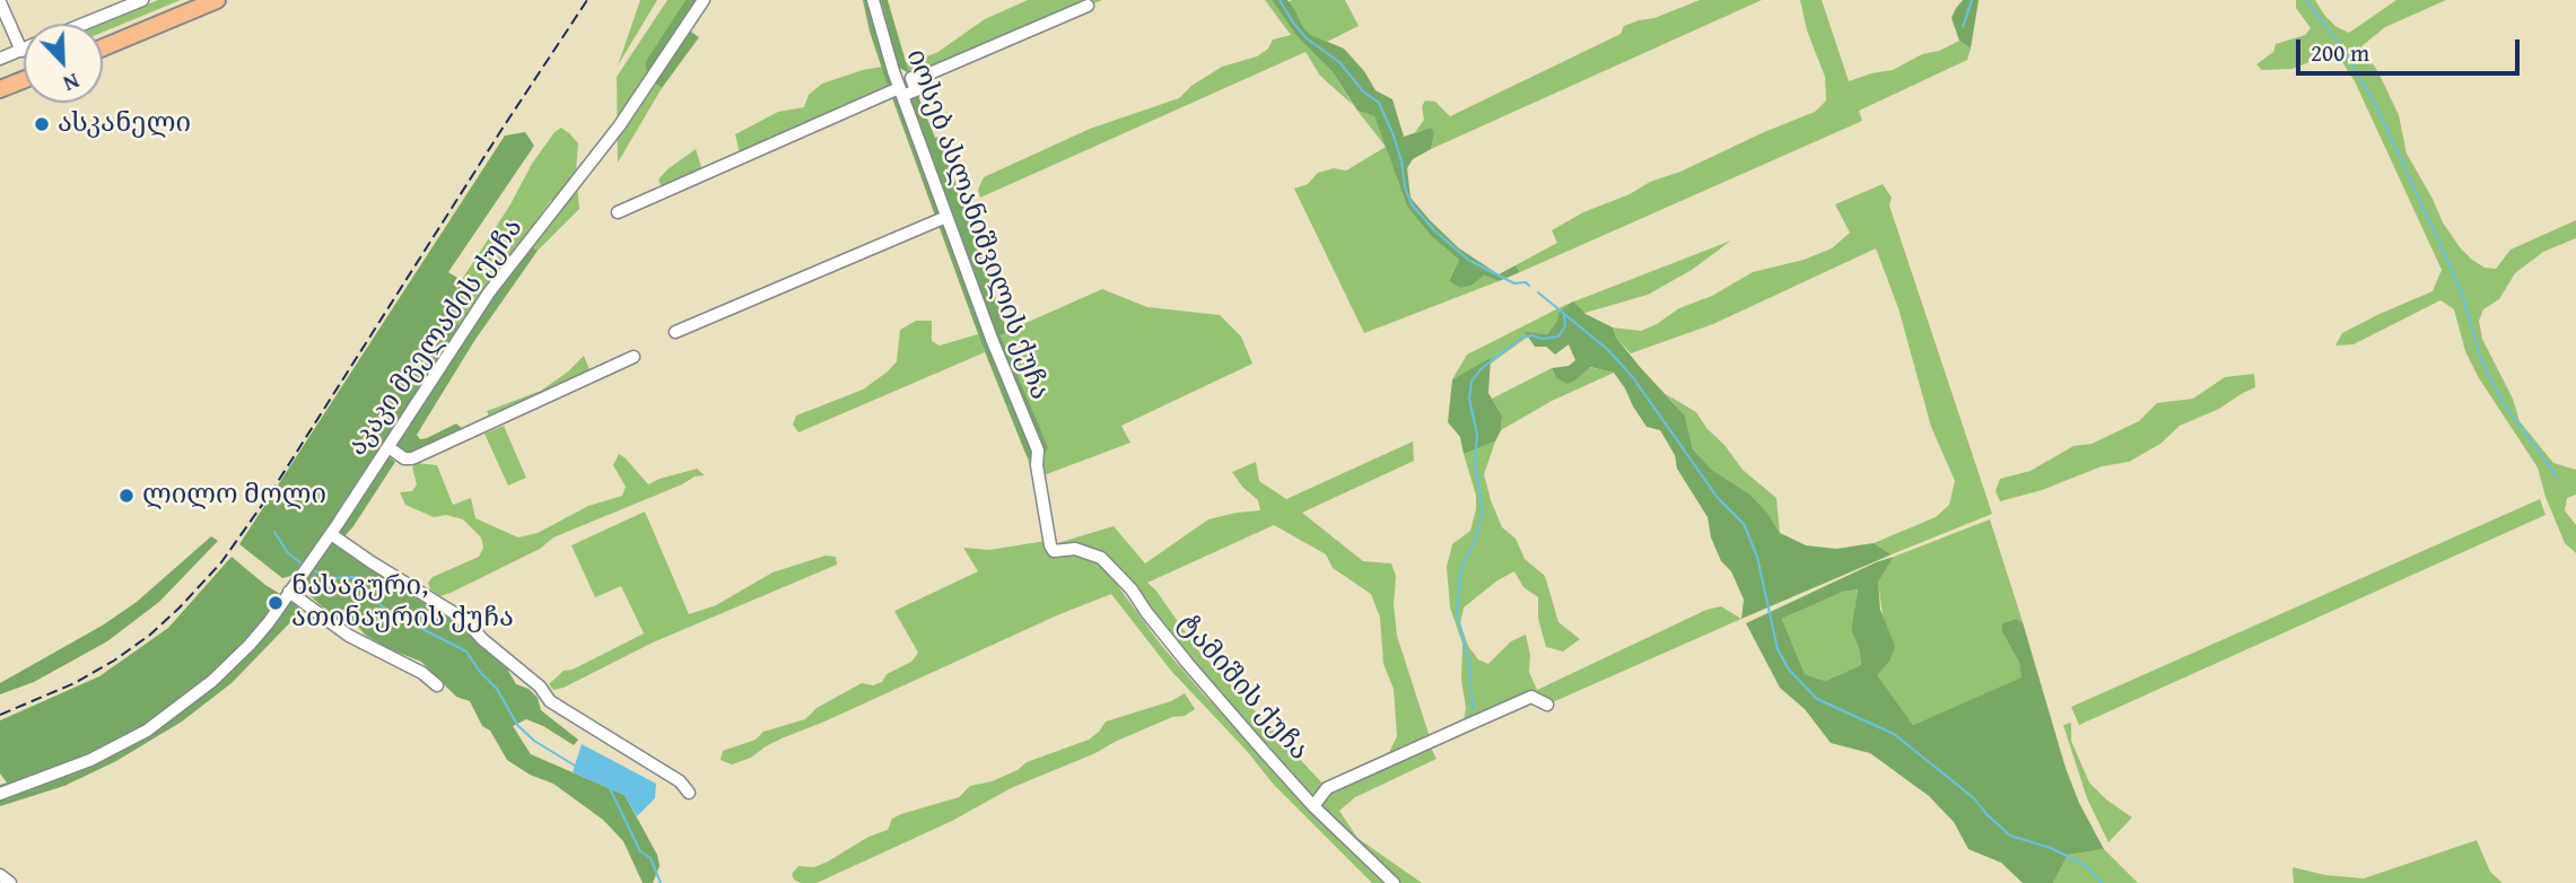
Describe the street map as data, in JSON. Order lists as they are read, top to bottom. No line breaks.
{"streets":{"street":["იოსებ ასლანიშვილის ქუჩა","აკაკი მგელაძის ქუჩა","ტამიშის ქუჩა"]},"crossings":[["იოსებ ასლანიშვილის ქუჩა","ტამიშის ქუჩა"]],"places":["ასკანელი","ლილო მოლი","ნასაგური, ათინაურის ქუჩა"],"scale_bar":"200 m","north":"bottom right"}
